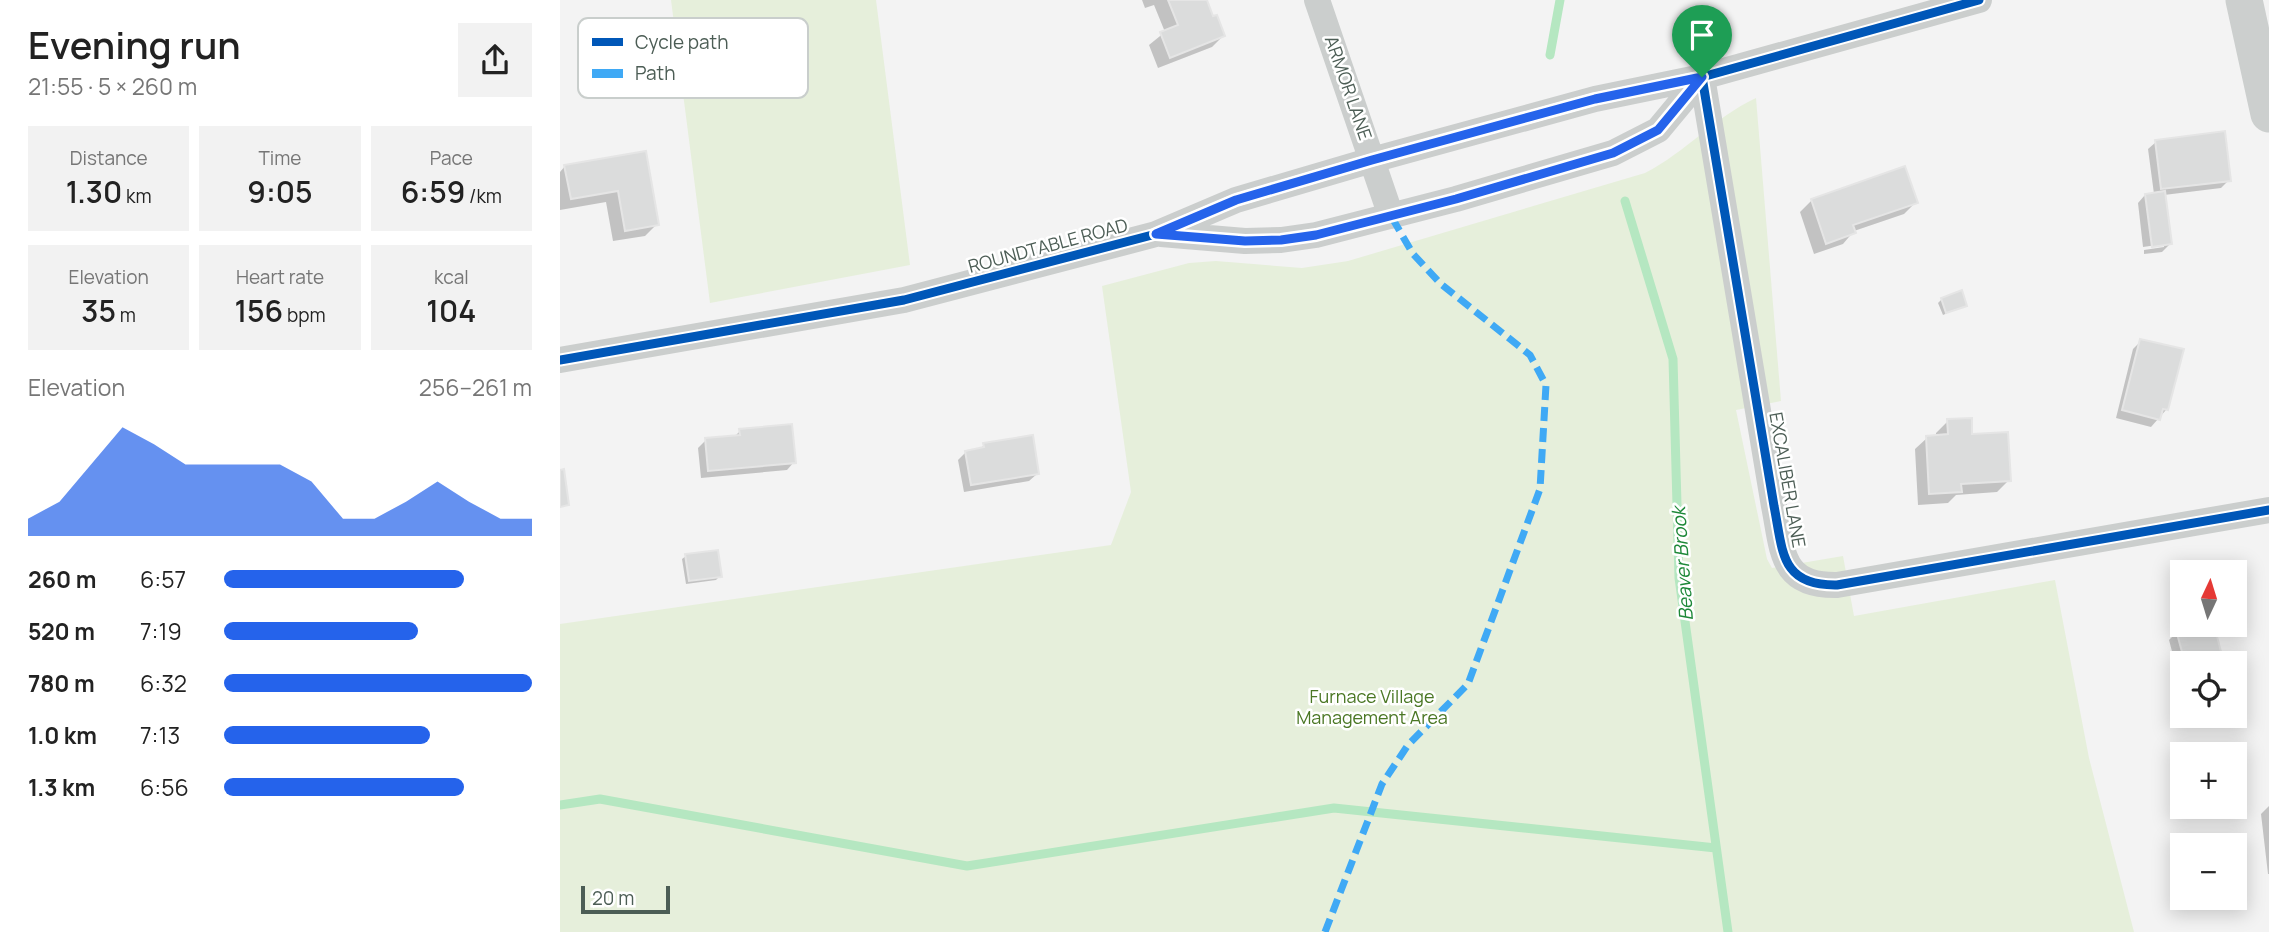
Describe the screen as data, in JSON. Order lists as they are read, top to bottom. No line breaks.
{"streets":{"street":["ARMOR LANE","ROUNDTABLE ROAD","EXCALIBER LANE"]},"crossings":[["ARMOR LANE","ROUNDTABLE ROAD"],["ROUNDTABLE ROAD","EXCALIBER LANE"]],"water":["Beaver Brook"],"parks":["Furnace Village Management Area"],"legend":["Cycle path","Path"],"scale_bar":"20 m","north":"top","page":{"heading":["Evening run","21:55 · 5 × 260 m"],"stats":[["Distance","1.30 km"],["Time","9:05"],["Pace","6:59 /km"],["Elevation","35 m"],["Heart rate","156 bpm"],["kcal","104"]],"chart":["Elevation","256–261 m"],"list":[{"name":"260 m","note":"6:57"},{"name":"520 m","note":"7:19"},{"name":"780 m","note":"6:32"},{"name":"1.0 km","note":"7:13"},{"name":"1.3 km","note":"6:56"}],"map_buttons":["+","−"],"scale":"20 m"}}
